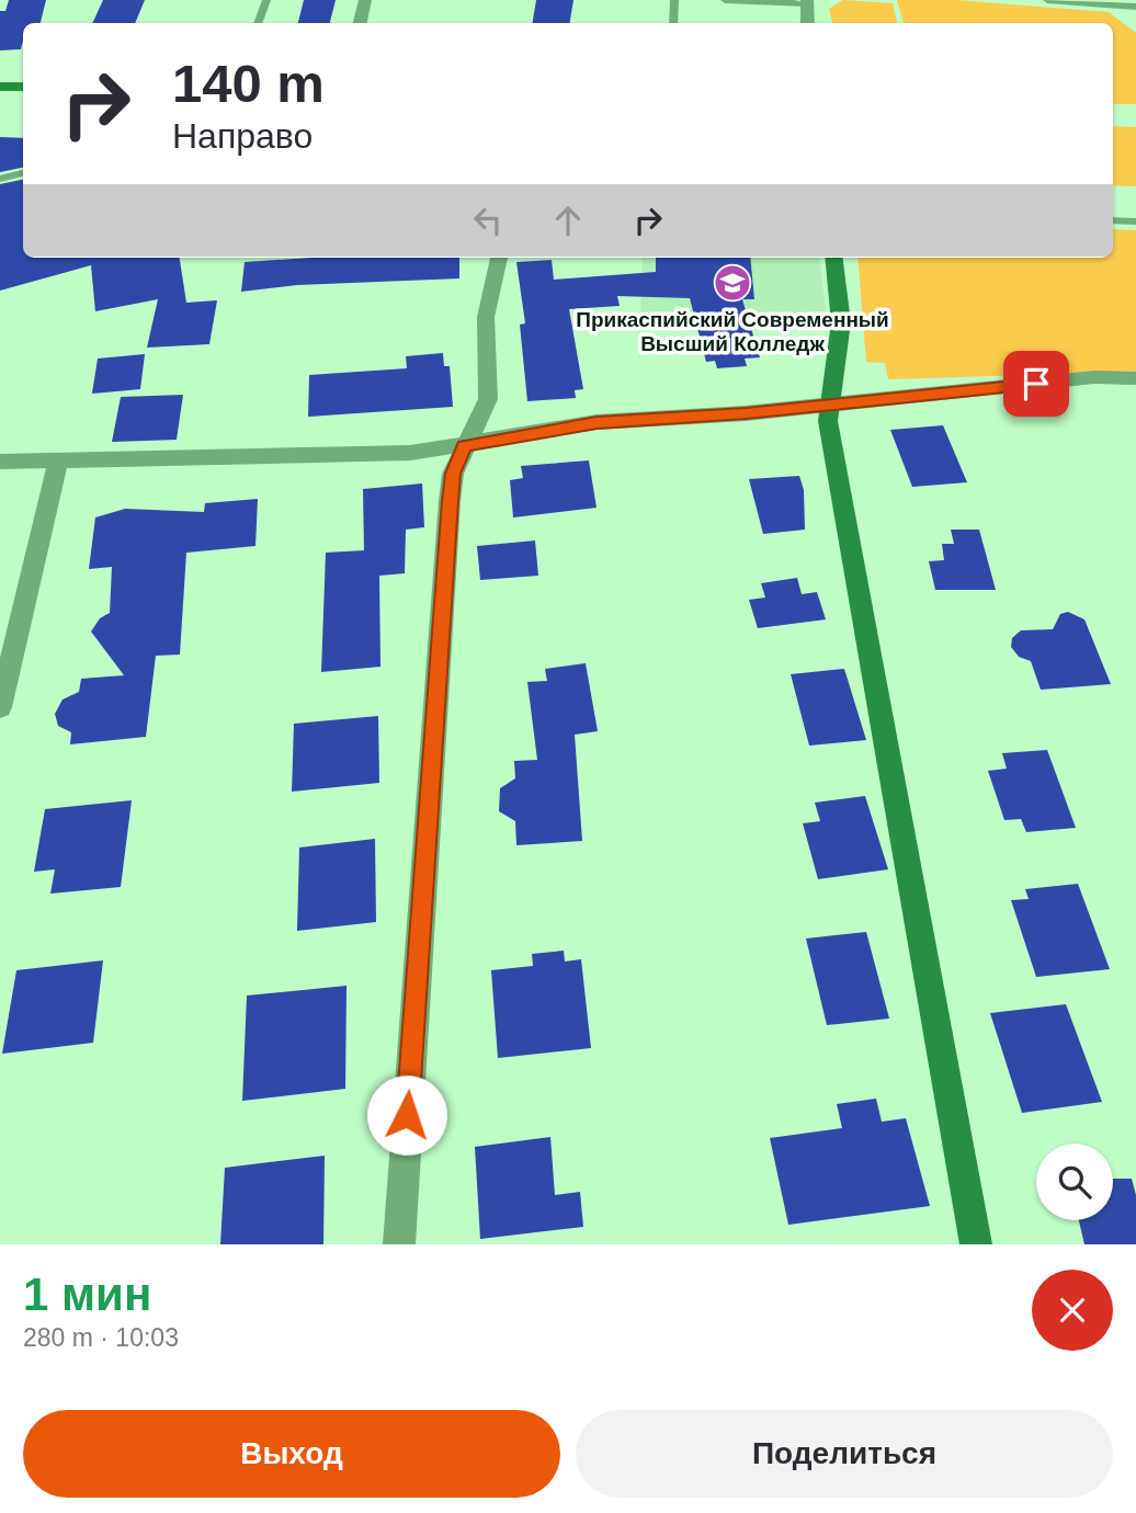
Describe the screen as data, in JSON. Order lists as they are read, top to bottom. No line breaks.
{"places":{"school or university":["Прикаспийский Современный Высший Колледж"]},"page":{"turn":["140 m","Направо"],"heading":["1 мин","280 m · 10:03"],"buttons":["Выход","Поделиться"]}}
